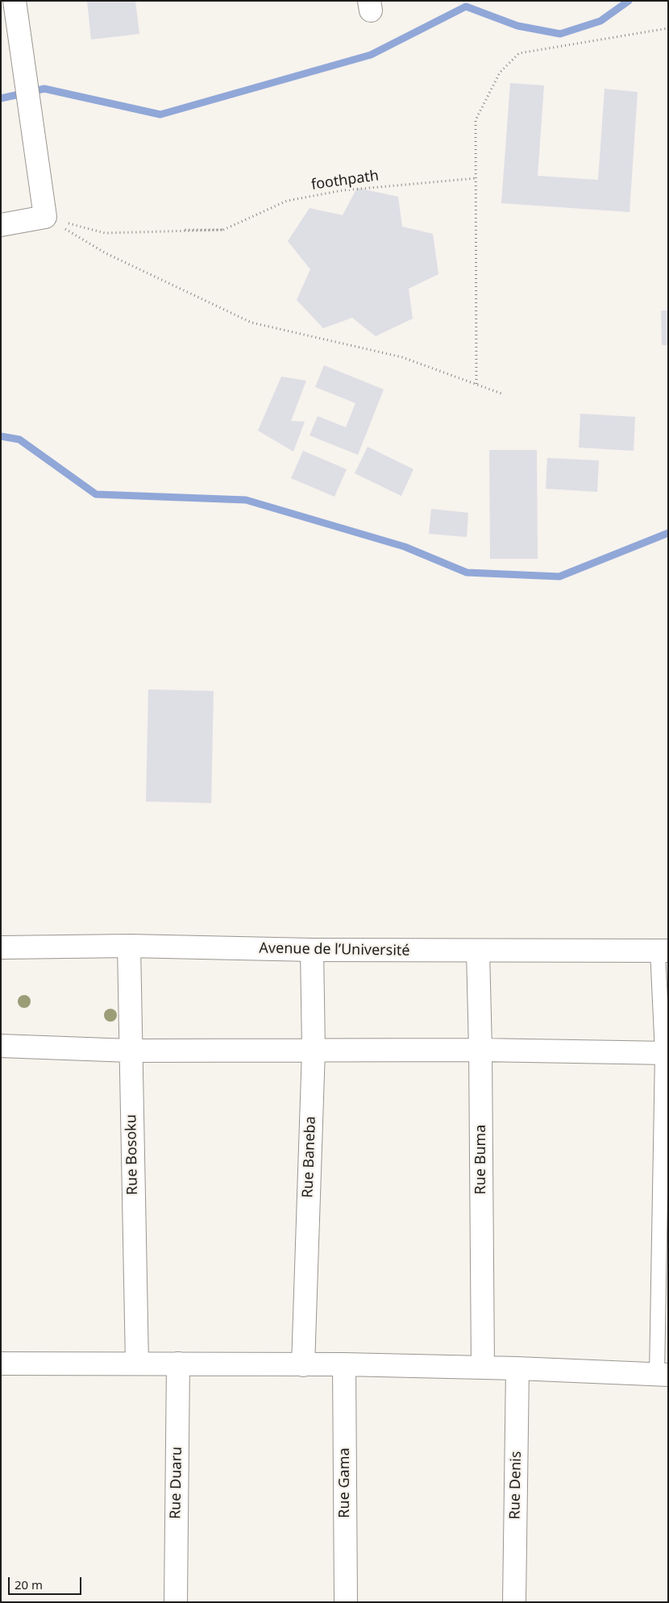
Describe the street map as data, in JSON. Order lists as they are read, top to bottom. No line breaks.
{"streets":{"street":["Avenue de l’Université","Rue Bosoku","Rue Baneba","Rue Buma","Rue Duaru","Rue Gama","Rue Denis"],"path":["foothpath"]},"crossings":[["Avenue de l’Université","Rue Bosoku"],["Avenue de l’Université","Rue Baneba"],["Avenue de l’Université","Rue Buma"]],"scale_bar":"20 m"}
